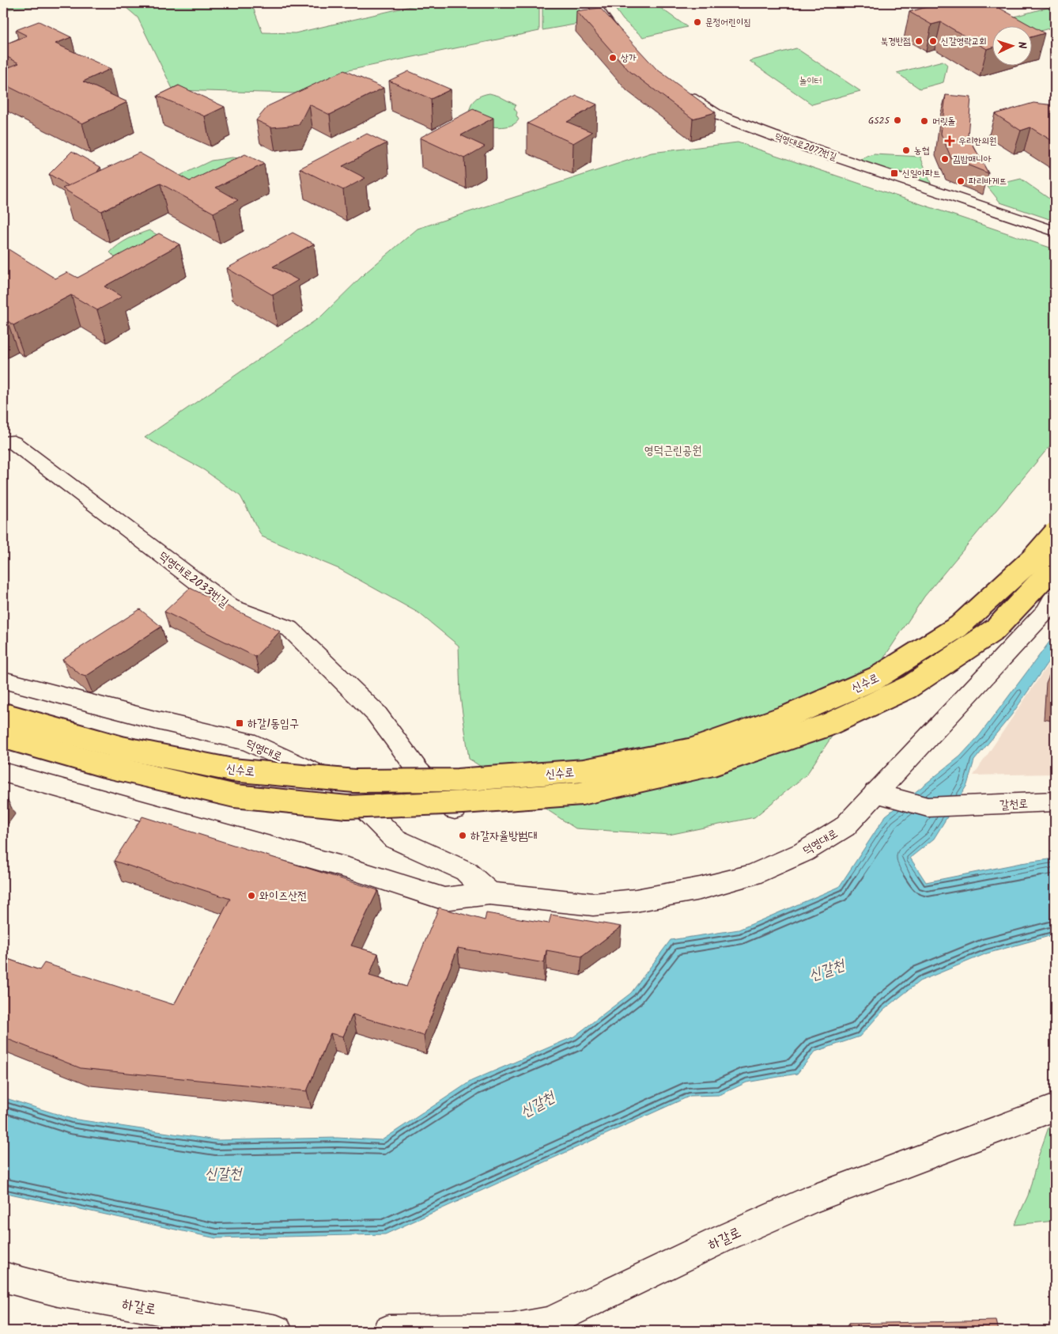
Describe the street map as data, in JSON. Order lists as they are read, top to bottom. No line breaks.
{"streets":{"main road":["신수로"],"street":["덕영대로2077번길","덕영대로2033번길","덕영대로","갈천로","하갈로"]},"crossings":[["덕영대로","갈천로"]],"water":["신갈천"],"parks":["놀이터","영덕근린공원"],"places":{"other":["문정어린이집","북경반점","신갈영락교회","상가","GS25","머릿돌","농협","김밥매니아","파리바게뜨","하갈자율방범대","와이즈산전"],"health":["우리한의원"],"transit":["신일아파트","하갈1동입구"]},"north":"right"}
